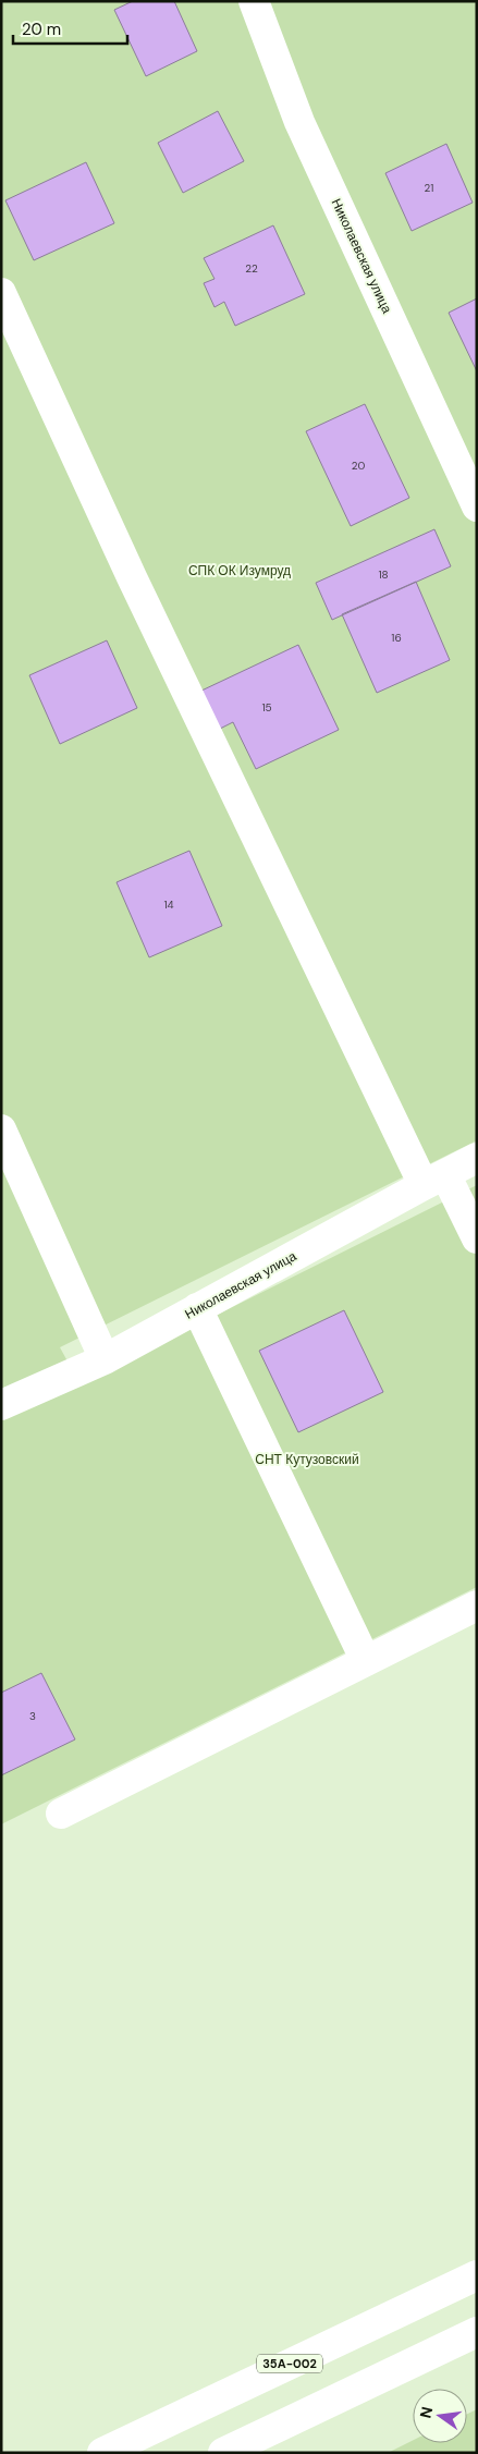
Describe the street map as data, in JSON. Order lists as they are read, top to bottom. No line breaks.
{"streets":{"street":["Николаевская улица","35А-002"]},"parks":["СПК ОК Изумруд","СНТ Кутузовский"],"house_numbers":["21","22","20","18","16","15","14","3"],"scale_bar":"20 m","north":"left"}
